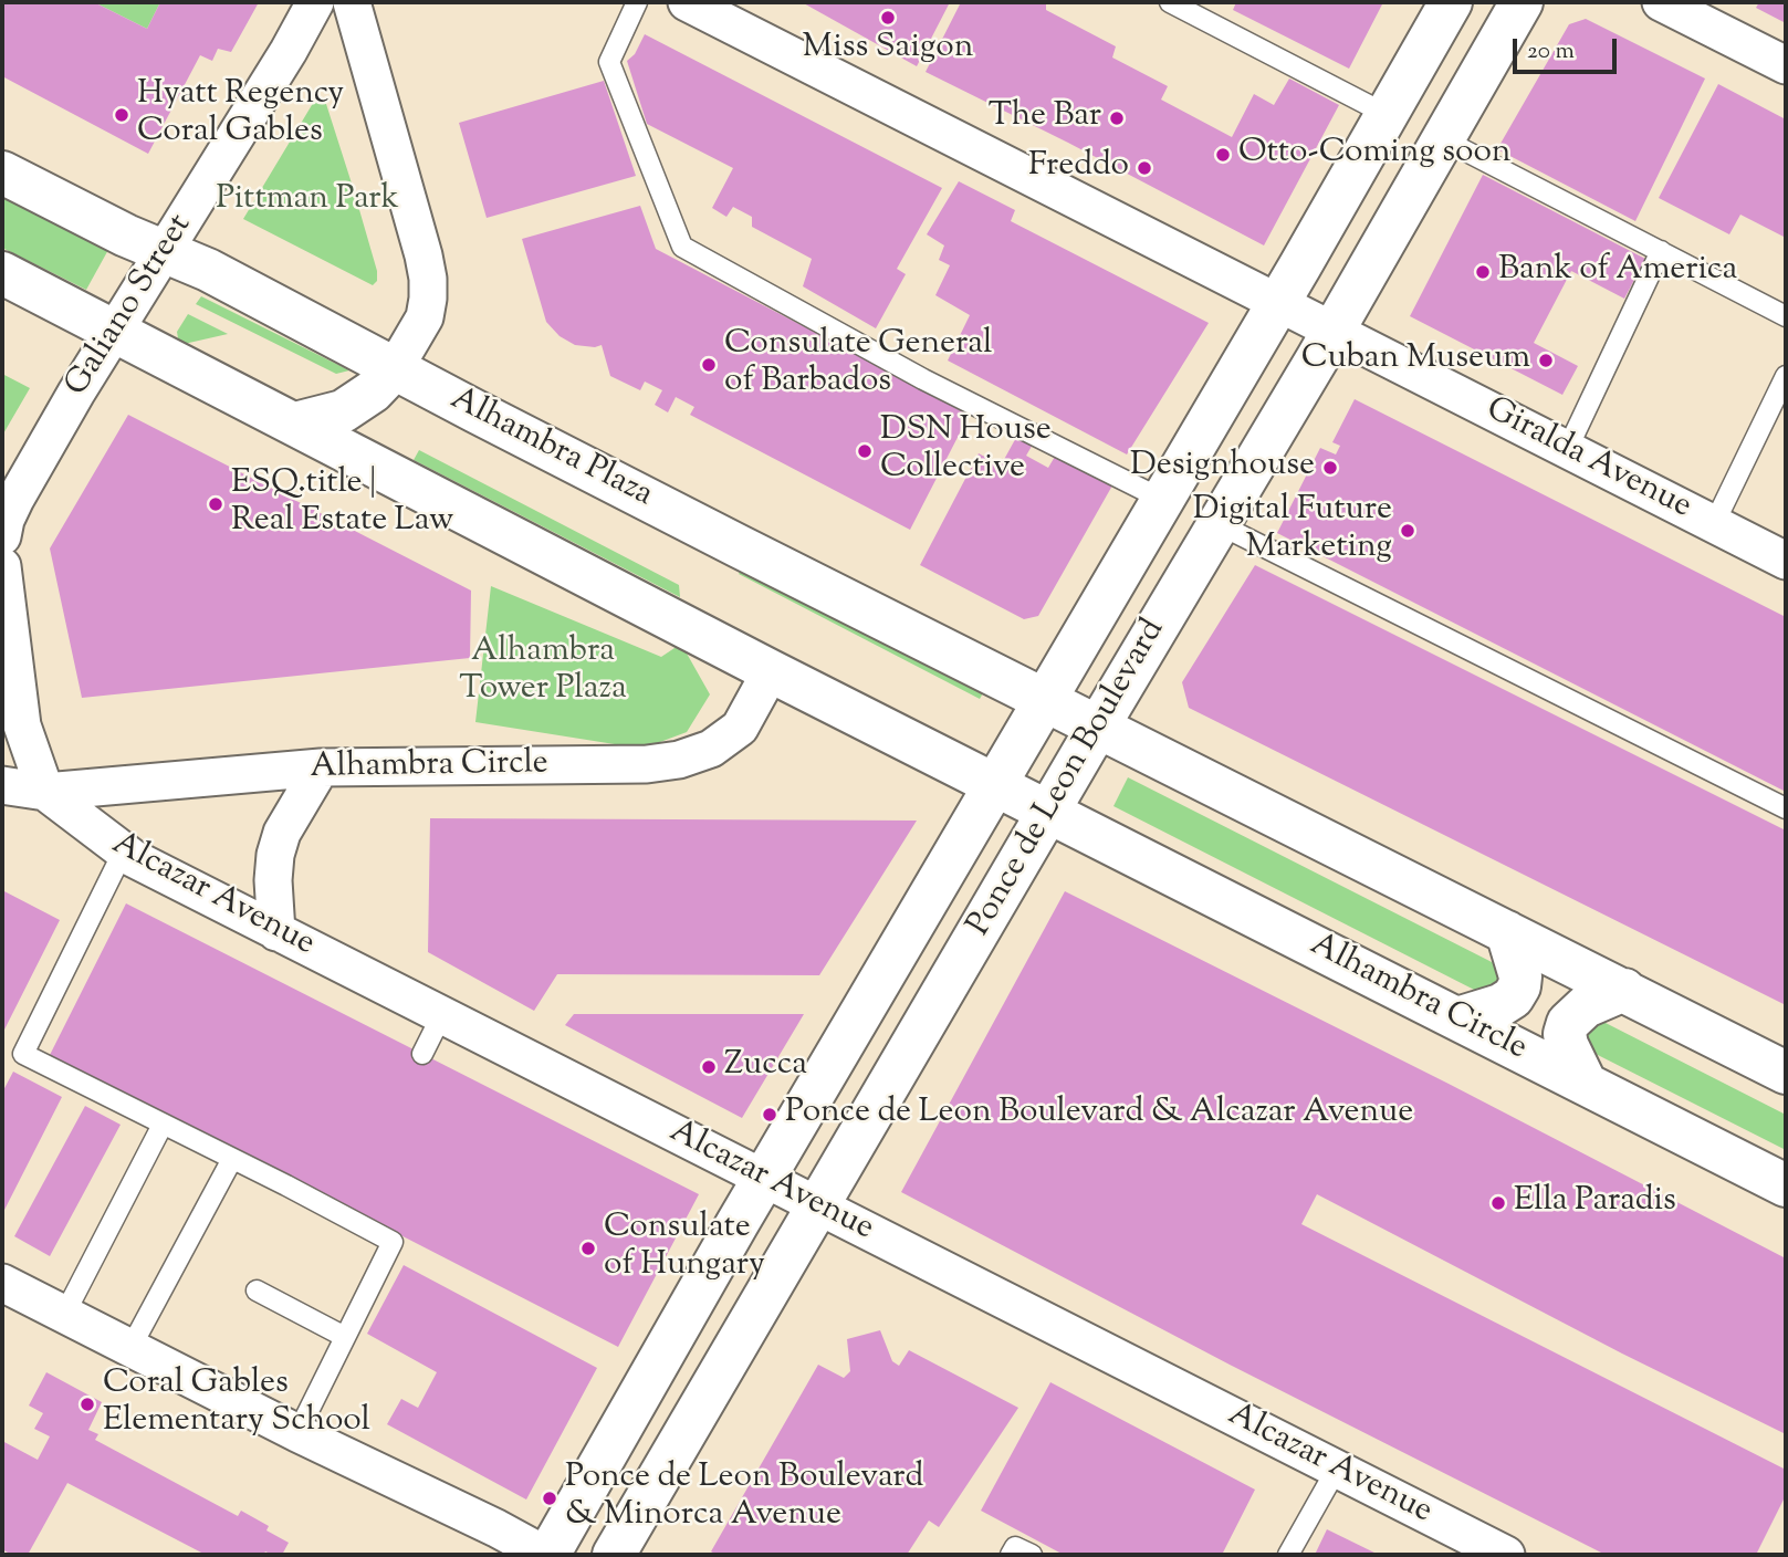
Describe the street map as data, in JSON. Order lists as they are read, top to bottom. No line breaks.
{"streets":{"street":["Galiano Street","Alhambra Plaza","Giralda Avenue","Alhambra Circle","Ponce de Leon Boulevard","Alcazar Avenue"]},"crossings":[["Galiano Street","Alhambra Plaza"],["Alhambra Plaza","Ponce de Leon Boulevard"],["Giralda Avenue","Ponce de Leon Boulevard"],["Alhambra Circle","Ponce de Leon Boulevard"],["Alhambra Circle","Alcazar Avenue"],["Ponce de Leon Boulevard","Alcazar Avenue"]],"parks":["Pittman Park","Alhambra Tower Plaza"],"places":["Miss Saigon","Hyatt Regency Coral Gables","The Bar","Otto-Coming soon","Freddo","Bank of America","Cuban Museum","Consulate General of Barbados","DSN House Collective","Designhouse","ESQ.title | Real Estate Law","Digital Future Marketing","Zucca","Ponce de Leon Boulevard & Alcazar Avenue","Ella Paradis","Consulate of Hungary","Coral Gables Elementary School","Ponce de Leon Boulevard & Minorca Avenue"],"scale_bar":"20 m"}
